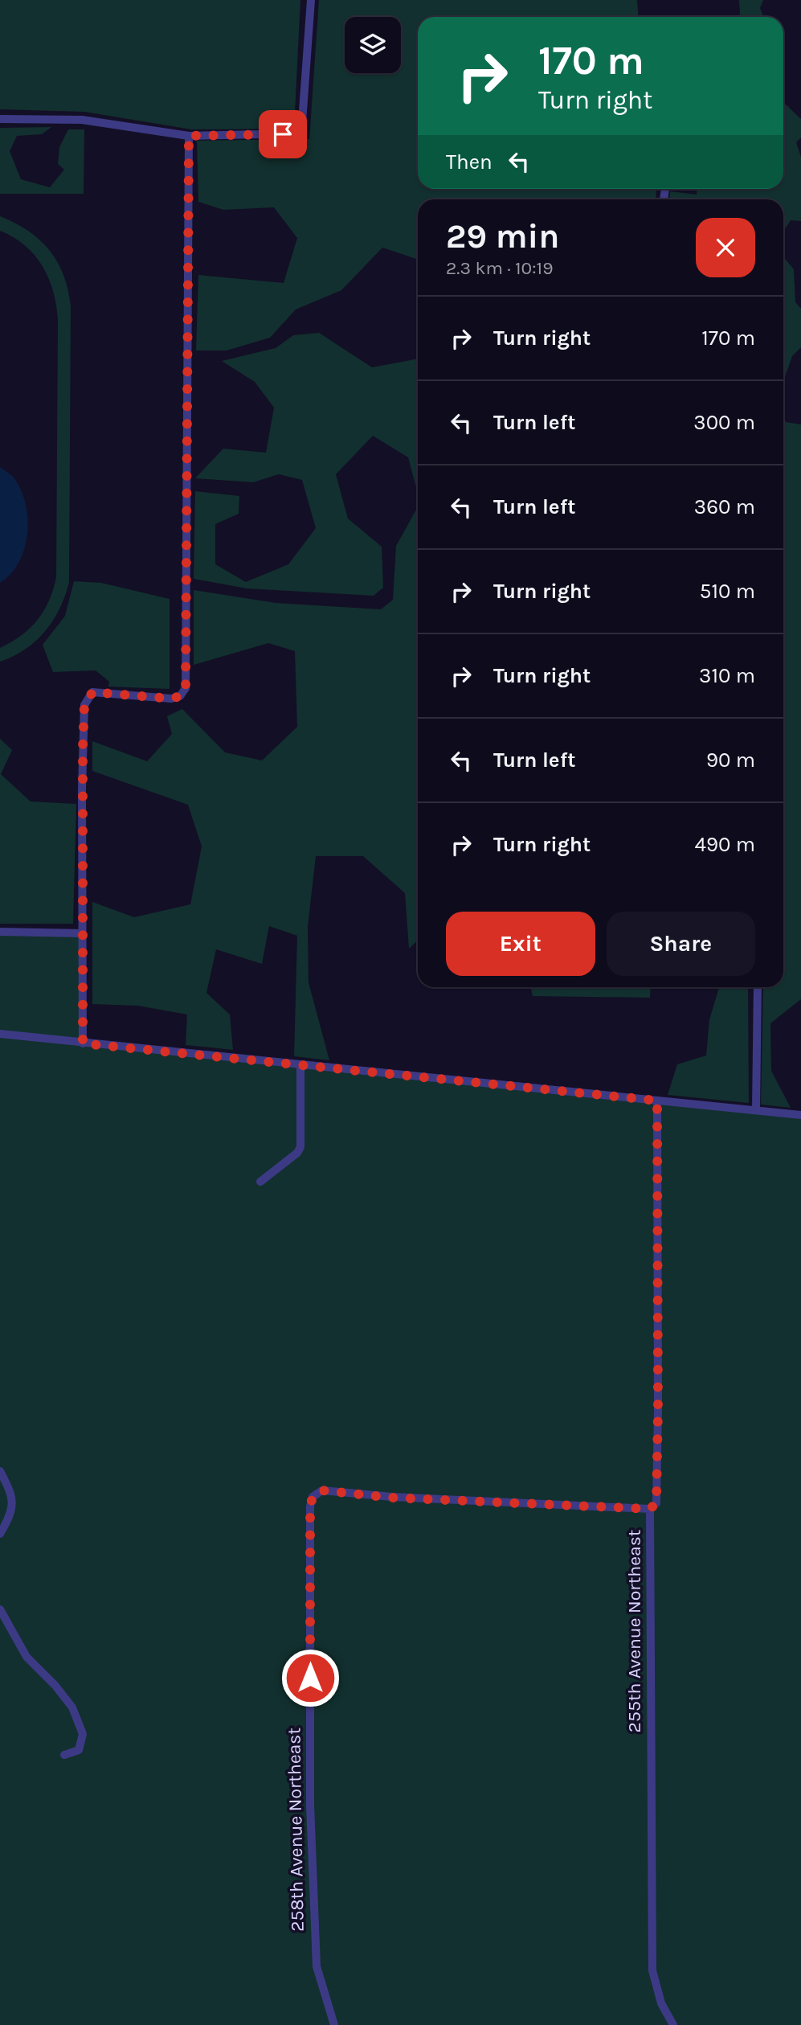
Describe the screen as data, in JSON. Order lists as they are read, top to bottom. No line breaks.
{"streets":{"street":["255th Avenue Northeast","258th Avenue Northeast"]},"crossings":[["255th Avenue Northeast","258th Avenue Northeast"]],"page":{"turn":["170 m","Turn right"],"then":"Then","heading":["29 min","2.3 km · 10:19"],"list":[{"name":"Turn right","value":"170 m"},{"name":"Turn left","value":"300 m"},{"name":"Turn left","value":"360 m"},{"name":"Turn right","value":"510 m"},{"name":"Turn right","value":"310 m"},{"name":"Turn left","value":"90 m"},{"name":"Turn right","value":"490 m"}],"buttons":["Exit","Share"]}}
